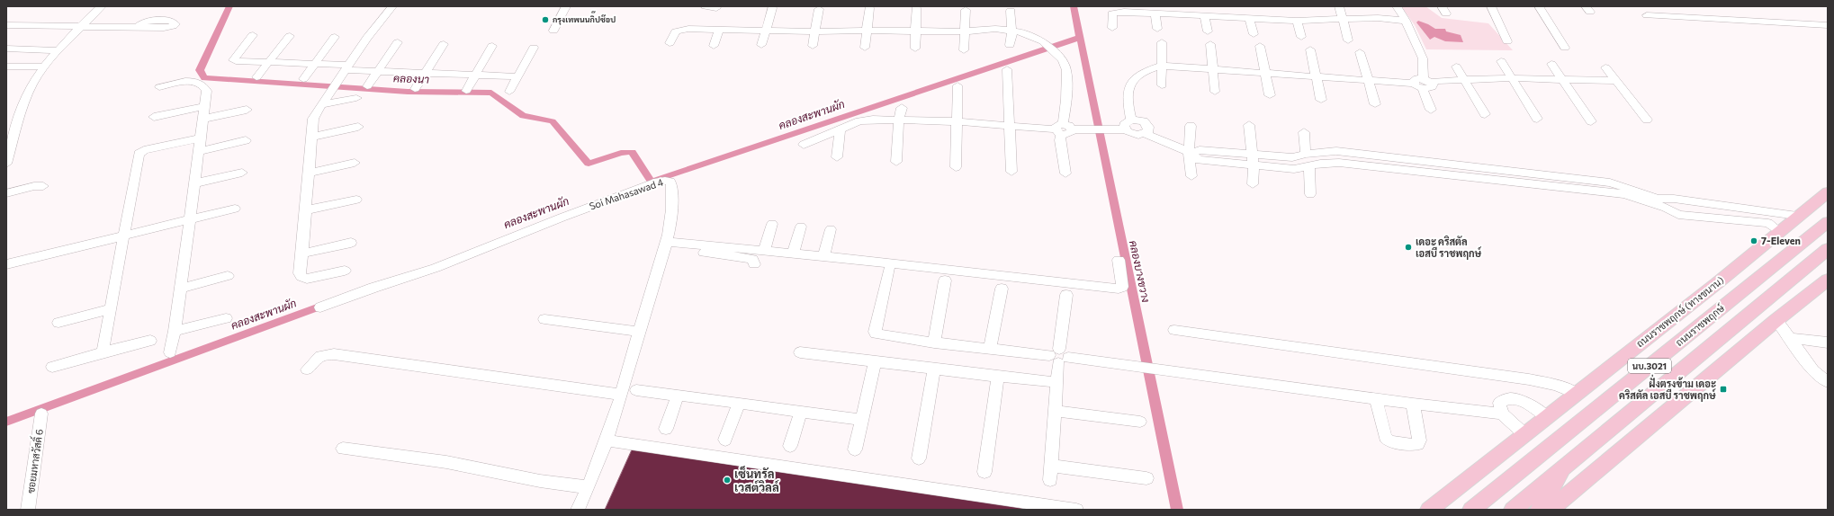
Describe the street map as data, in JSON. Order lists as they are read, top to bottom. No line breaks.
{"streets":{"main road":["ถนนราชพฤกษ์ (ทางขนาน)","ถนนราชพฤกษ์","นบ.3021"],"street":["Soi Mahasawad 4","ซอยมหาสวัสดิ์ 6"]},"water":["คลองนา","คลองสะพานผัก","คลองบางขวาง"],"places":{"other":["กรุงเทพนนกิ๊ปช๊อป","7-Eleven","เดอะ คริสตัล เอสบี ราชพฤกษ์","เซ็นทรัล เวสต์วิลล์"],"transit":["ฝั่งตรงข้าม เดอะ คริสตัล เอสบี ราชพฤกษ์"]}}
